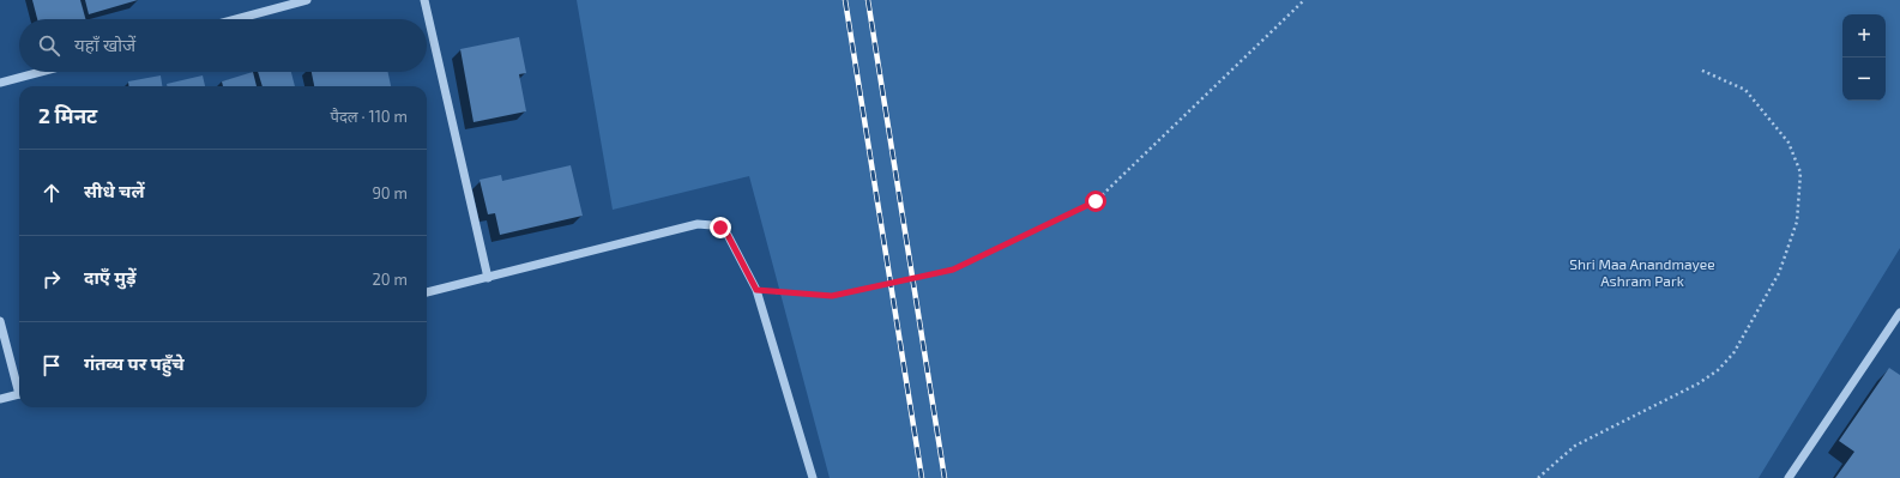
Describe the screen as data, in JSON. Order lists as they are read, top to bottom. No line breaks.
{"parks":["Shri Maa Anandmayee Ashram Park"],"page":{"map_buttons":["+","−"],"search":"यहाँ खोजें","heading":["2 मिनट","पैदल · 110 m"],"list":[["सीधे चलें","90 m"],["दाएँ मुड़ें","20 m"],"गंतव्य पर पहुँचे"]}}
